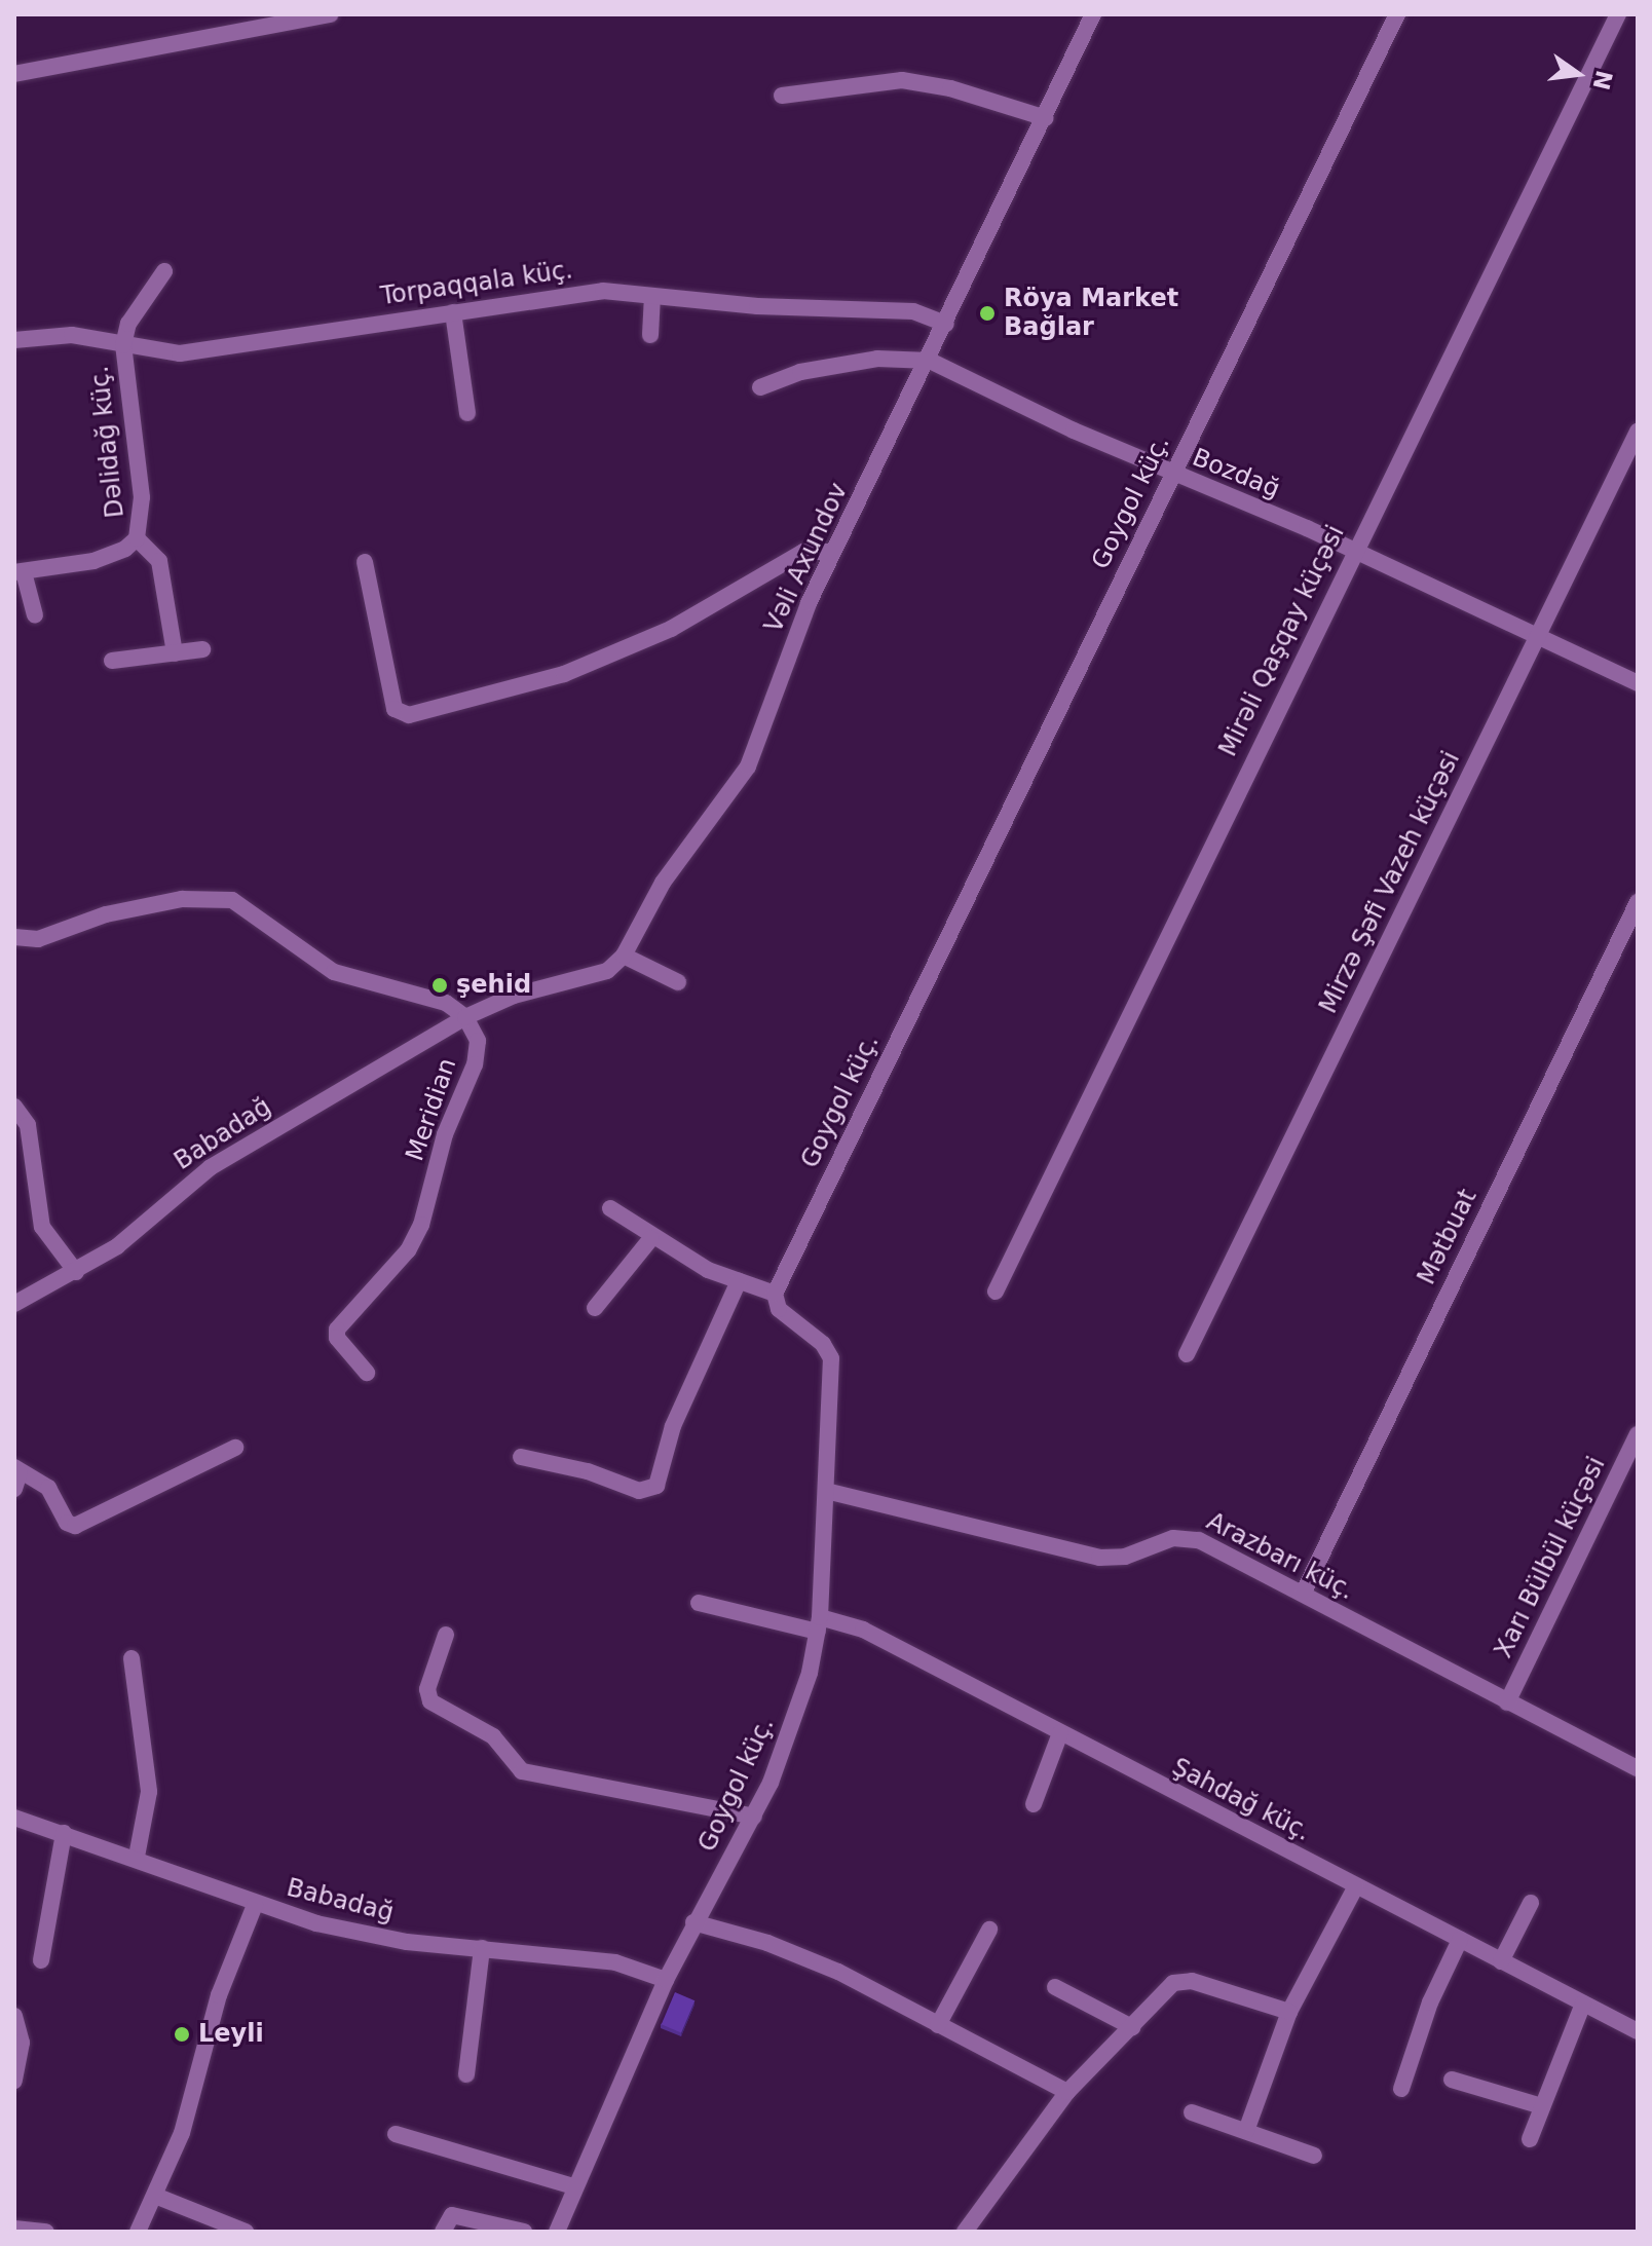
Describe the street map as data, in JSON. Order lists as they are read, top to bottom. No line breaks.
{"streets":{"street":["Torpaqqala küç.","Dəlidağ küç.","Bozdağ","Goygol küç.","Vəli Axundov","Mirəli Qaşqay küçəsi","Mirzə Şəfi Vazeh küçəsi","Meridian","Babadağ","Mətbuat","Arazbarı küç.","Xarı Bülbül küçəsi","Şahdağ küç."]},"crossings":[["Torpaqqala küç.","Dəlidağ küç."],["Torpaqqala küç.","Vəli Axundov"],["Bozdağ","Goygol küç."],["Bozdağ","Vəli Axundov"],["Bozdağ","Mirəli Qaşqay küçəsi"],["Bozdağ","Mirzə Şəfi Vazeh küçəsi"],["Goygol küç.","Babadağ"],["Goygol küç.","Arazbarı küç."],["Goygol küç.","Şahdağ küç."],["Meridian","Babadağ"],["Mətbuat","Arazbarı küç."],["Arazbarı küç.","Xarı Bülbül küçəsi"]],"places":["Röya Market Bağlar","şehid","Leyli"],"north":"right"}
